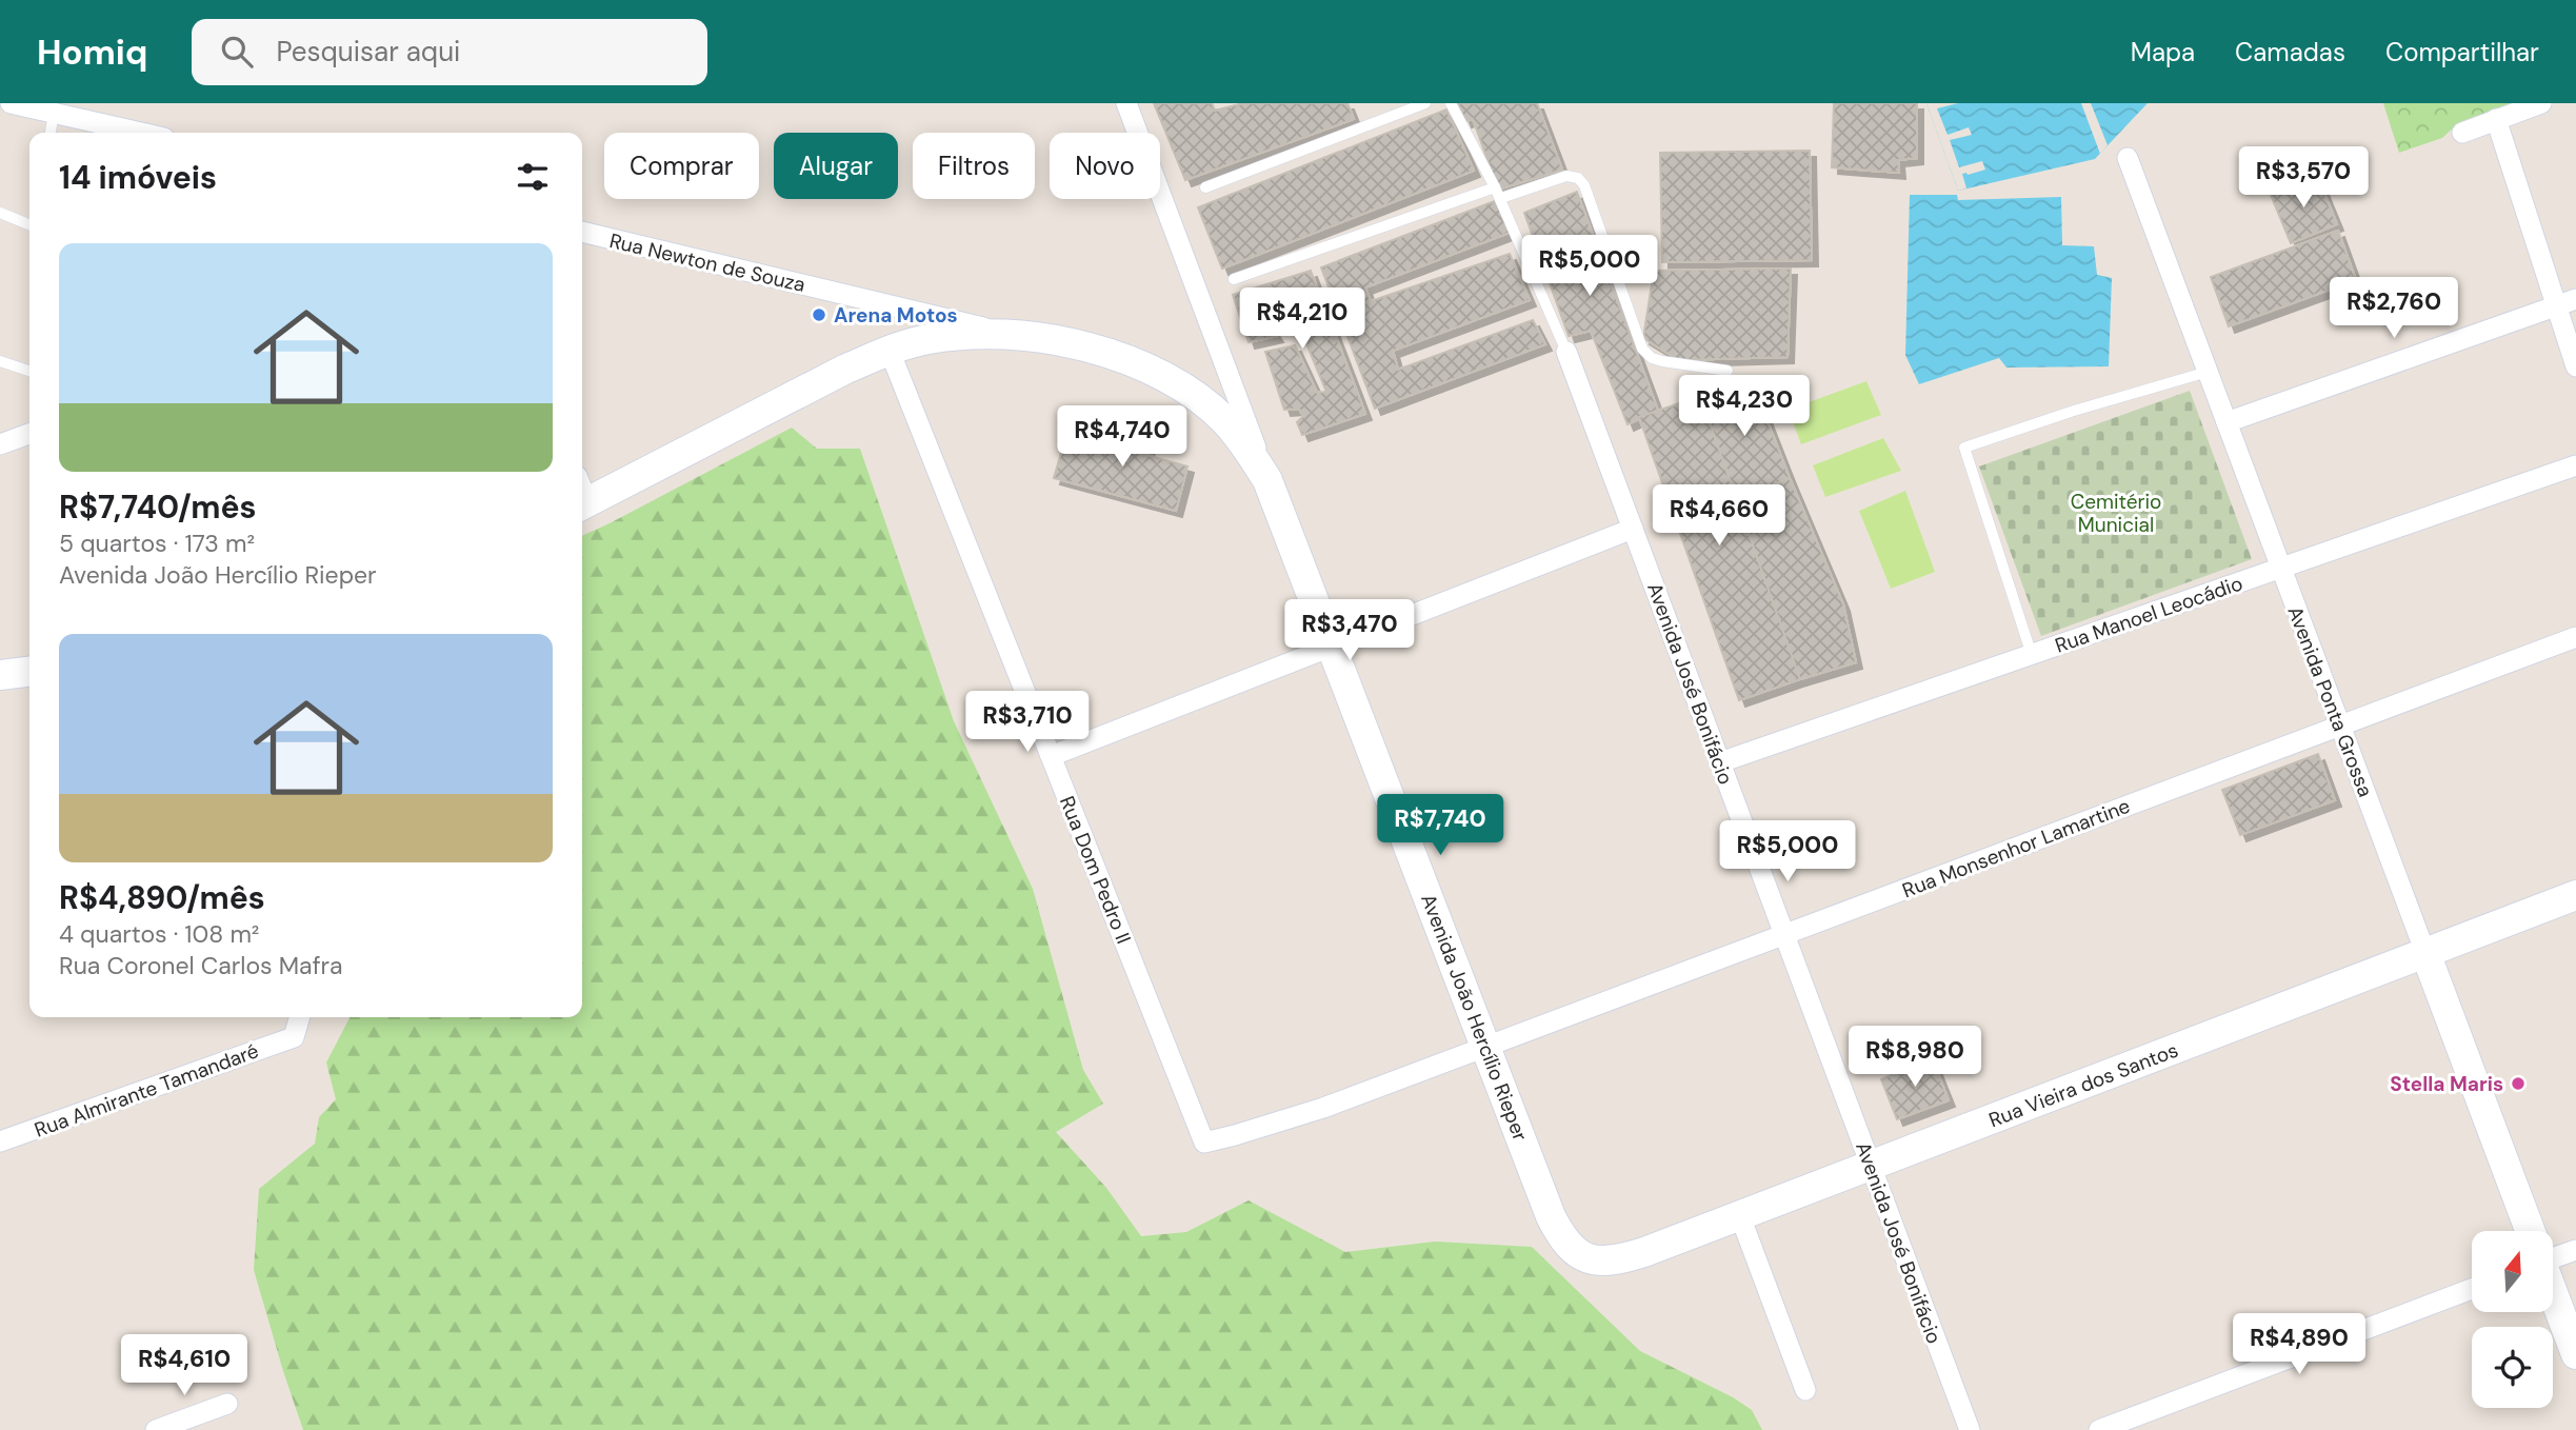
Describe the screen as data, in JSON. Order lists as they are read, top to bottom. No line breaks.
{"streets":{"main road":["Rua Newton de Souza","Avenida Ponta Grossa","Avenida João Hercílio Rieper","Rua Vieira dos Santos"],"street":["Rua Manoel Leocádio","Avenida José Bonifácio","Rua Monsenhor Lamartine","Rua Dom Pedro II","Rua Almirante Tamandaré"]},"crossings":[["Rua Newton de Souza","Avenida João Hercílio Rieper"],["Rua Manoel Leocádio","Avenida José Bonifácio"],["Rua Manoel Leocádio","Avenida Ponta Grossa"],["Avenida José Bonifácio","Rua Monsenhor Lamartine"],["Avenida José Bonifácio","Rua Vieira dos Santos"],["Avenida Ponta Grossa","Rua Monsenhor Lamartine"],["Avenida Ponta Grossa","Rua Vieira dos Santos"],["Rua Monsenhor Lamartine","Rua Dom Pedro II"],["Rua Monsenhor Lamartine","Avenida João Hercílio Rieper"],["Avenida João Hercílio Rieper","Rua Vieira dos Santos"]],"parks":["Cemitério Municial"],"places":["Arena Motos","Stella Maris"],"north":"top","page":{"header":"Homiq","search":"Pesquisar aqui","nav":["Mapa","Camadas","Compartilhar"],"chip":["Comprar","Alugar","Filtros","Novo"],"heading":"14 imóveis","price":["R$3,570","R$5,000","R$2,760","R$4,210","R$4,230","R$4,740","R$4,660","R$3,470","R$3,710","R$7,740","R$5,000","R$8,980","R$4,890","R$4,610"],"list":[{"name":"R$7,740/mês","note":"5 quartos · 173 m² · Avenida João Hercílio Rieper"},{"name":"R$4,890/mês","note":"4 quartos · 108 m² · Rua Coronel Carlos Mafra"}]}}
